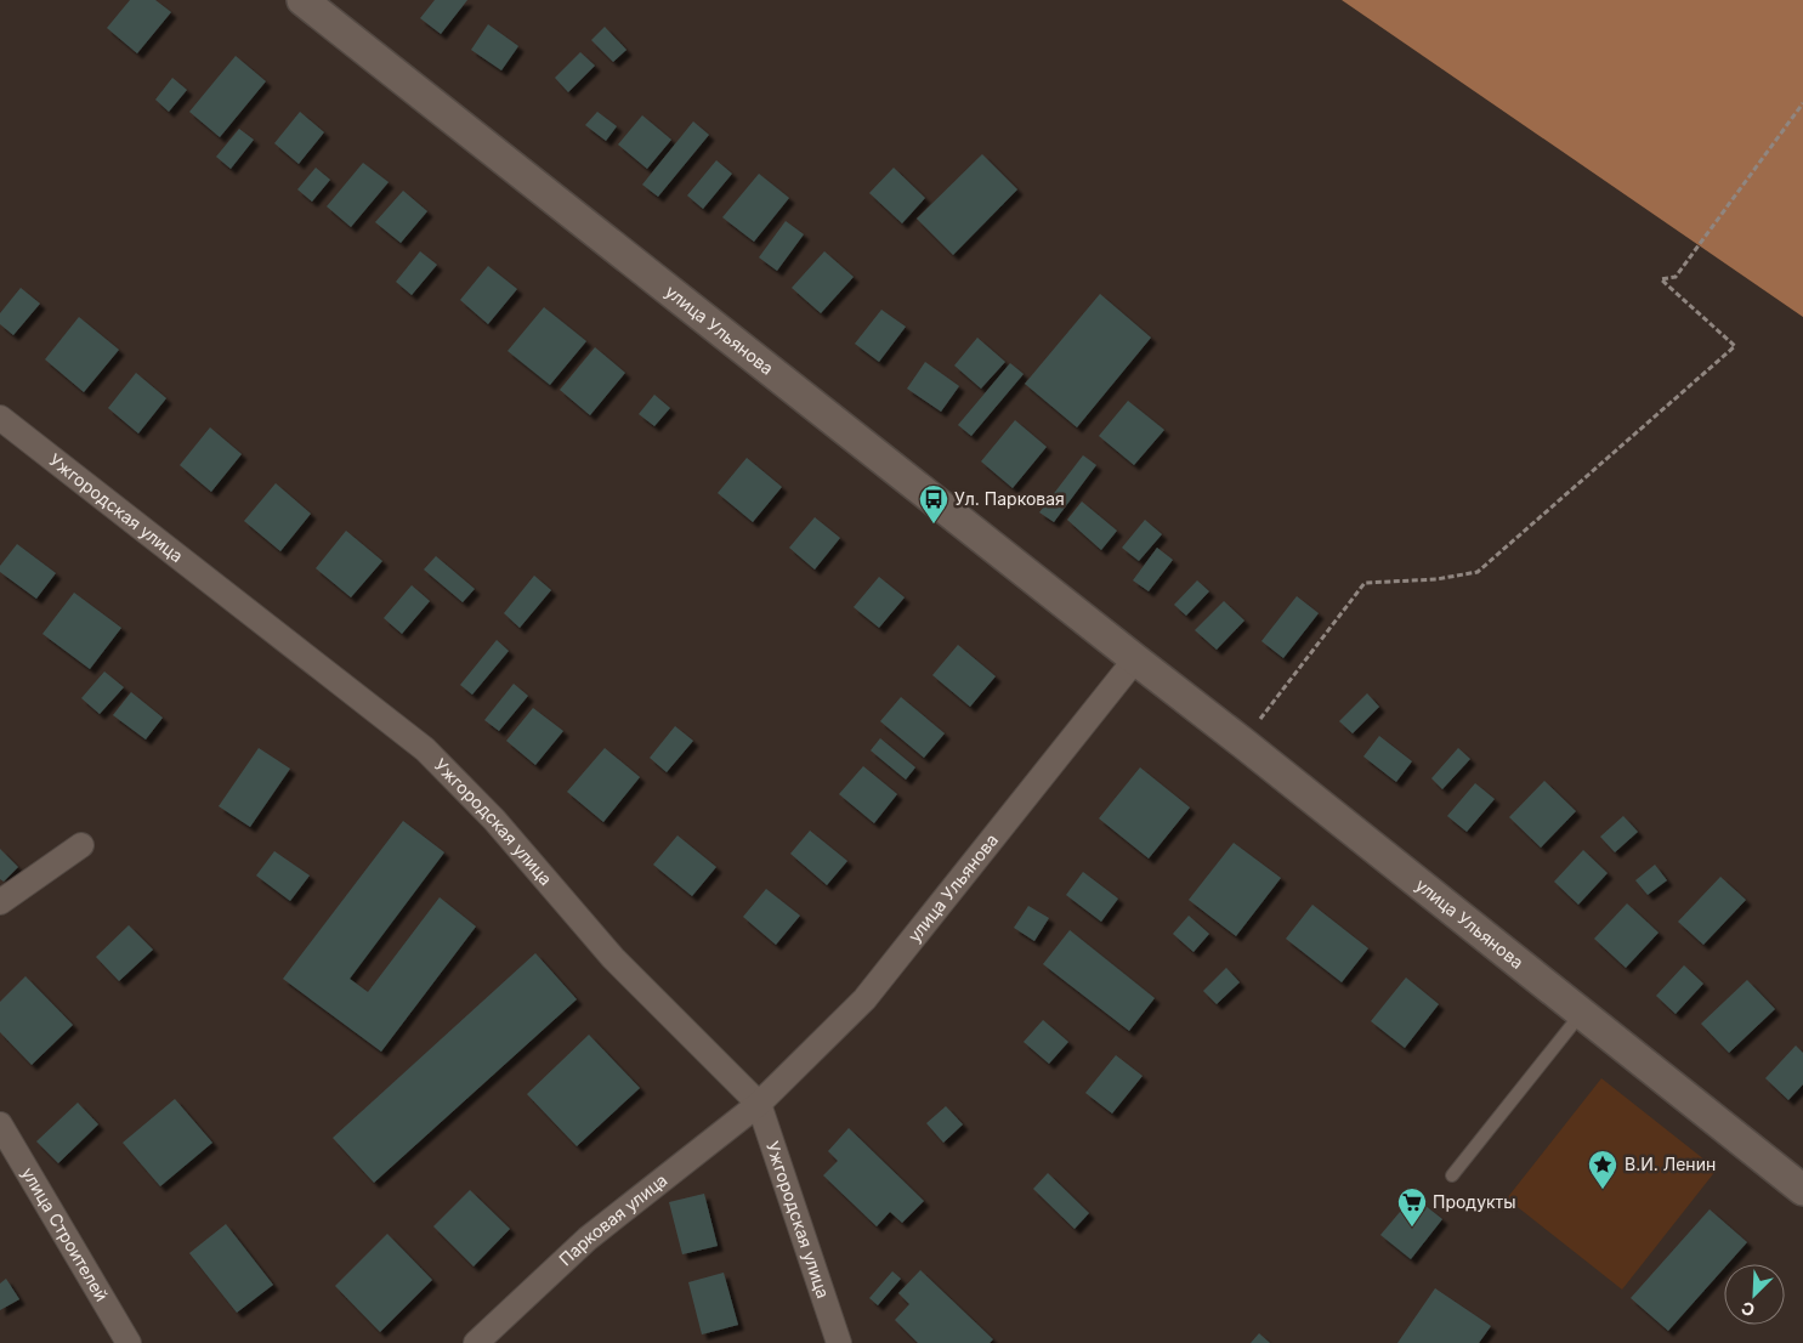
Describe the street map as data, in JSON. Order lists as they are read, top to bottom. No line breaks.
{"streets":{"street":["улица Ульянова","Ужгородская улица","Парковая улица","улица Строителей"]},"crossings":[["улица Ульянова","Ужгородская улица"],["улица Ульянова","Парковая улица"],["Ужгородская улица","Парковая улица"]],"places":{"bus stop":["Ул. Парковая"],"place":["В.И. Ленин"],"supermarket":["Продукты"]},"north":"bottom left"}
